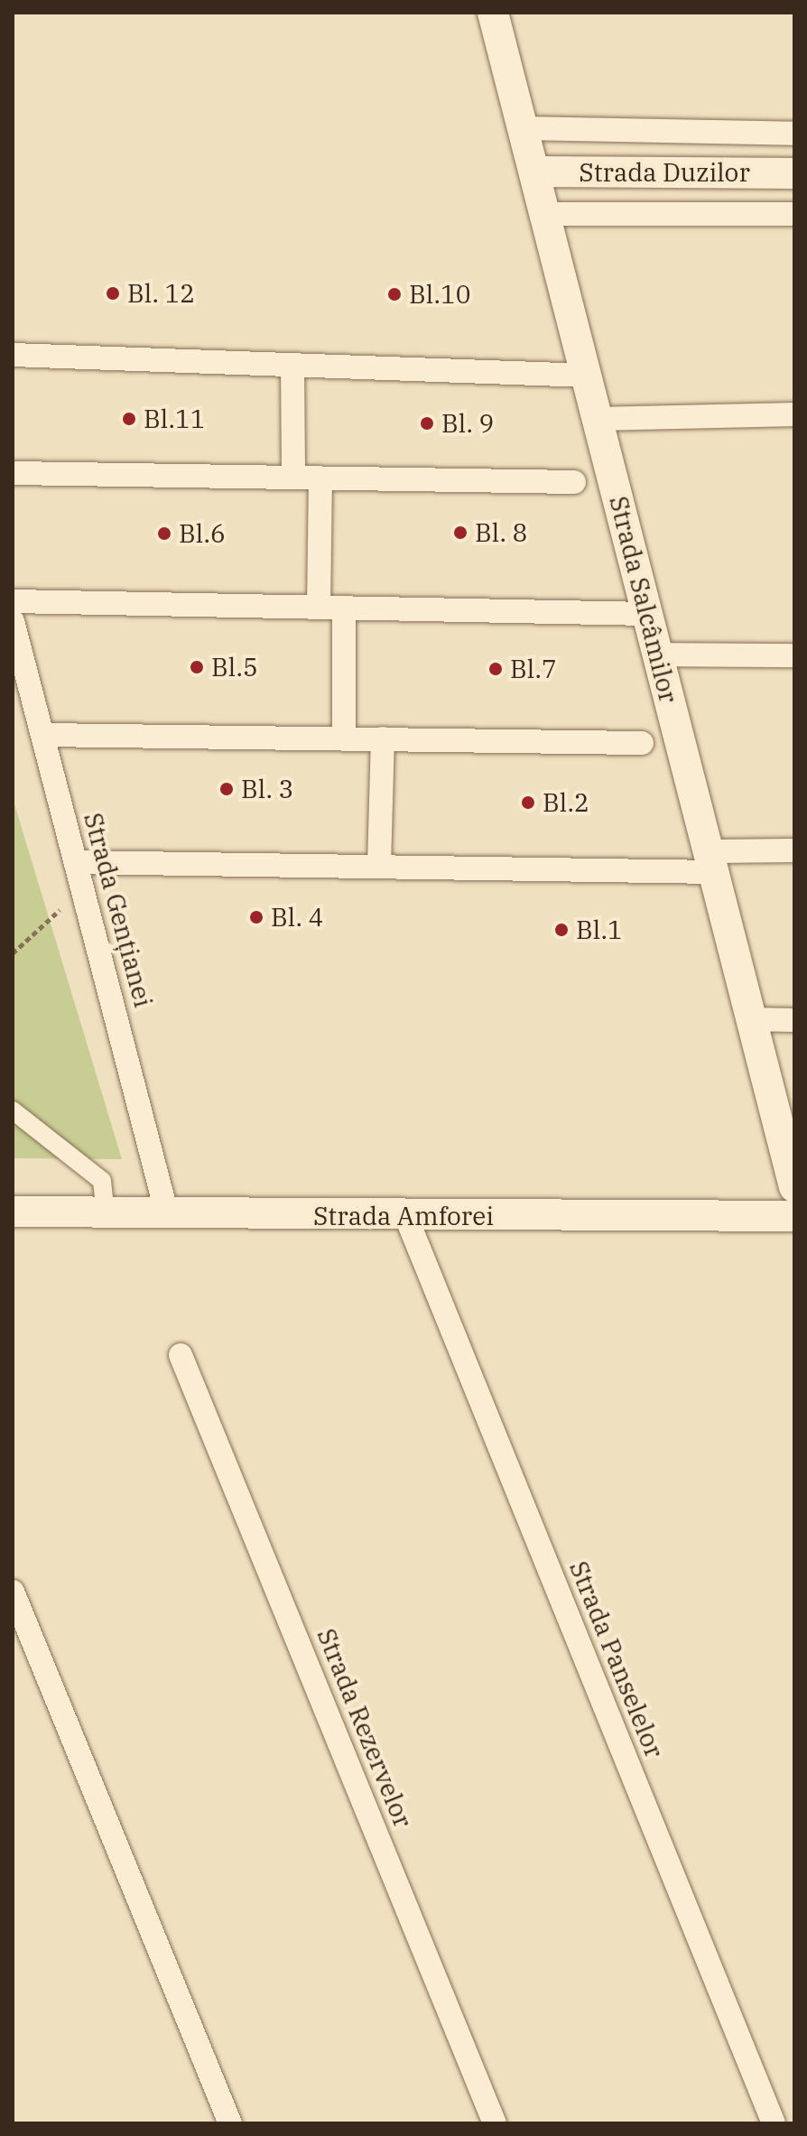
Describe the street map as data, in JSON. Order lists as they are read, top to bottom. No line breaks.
{"streets":{"street":["Strada Duzilor","Strada Salcâmilor","Strada Gențianei","Strada Amforei","Strada Panselelor","Strada Rezervelor"]},"crossings":[["Strada Duzilor","Strada Salcâmilor"],["Strada Gențianei","Strada Amforei"],["Strada Amforei","Strada Panselelor"]],"places":["Bl. 12","Bl.10","Bl.11","Bl. 9","Bl. 8","Bl.6","Bl.5","Bl.7","Bl. 3","Bl.2","Bl. 4","Bl.1"]}
